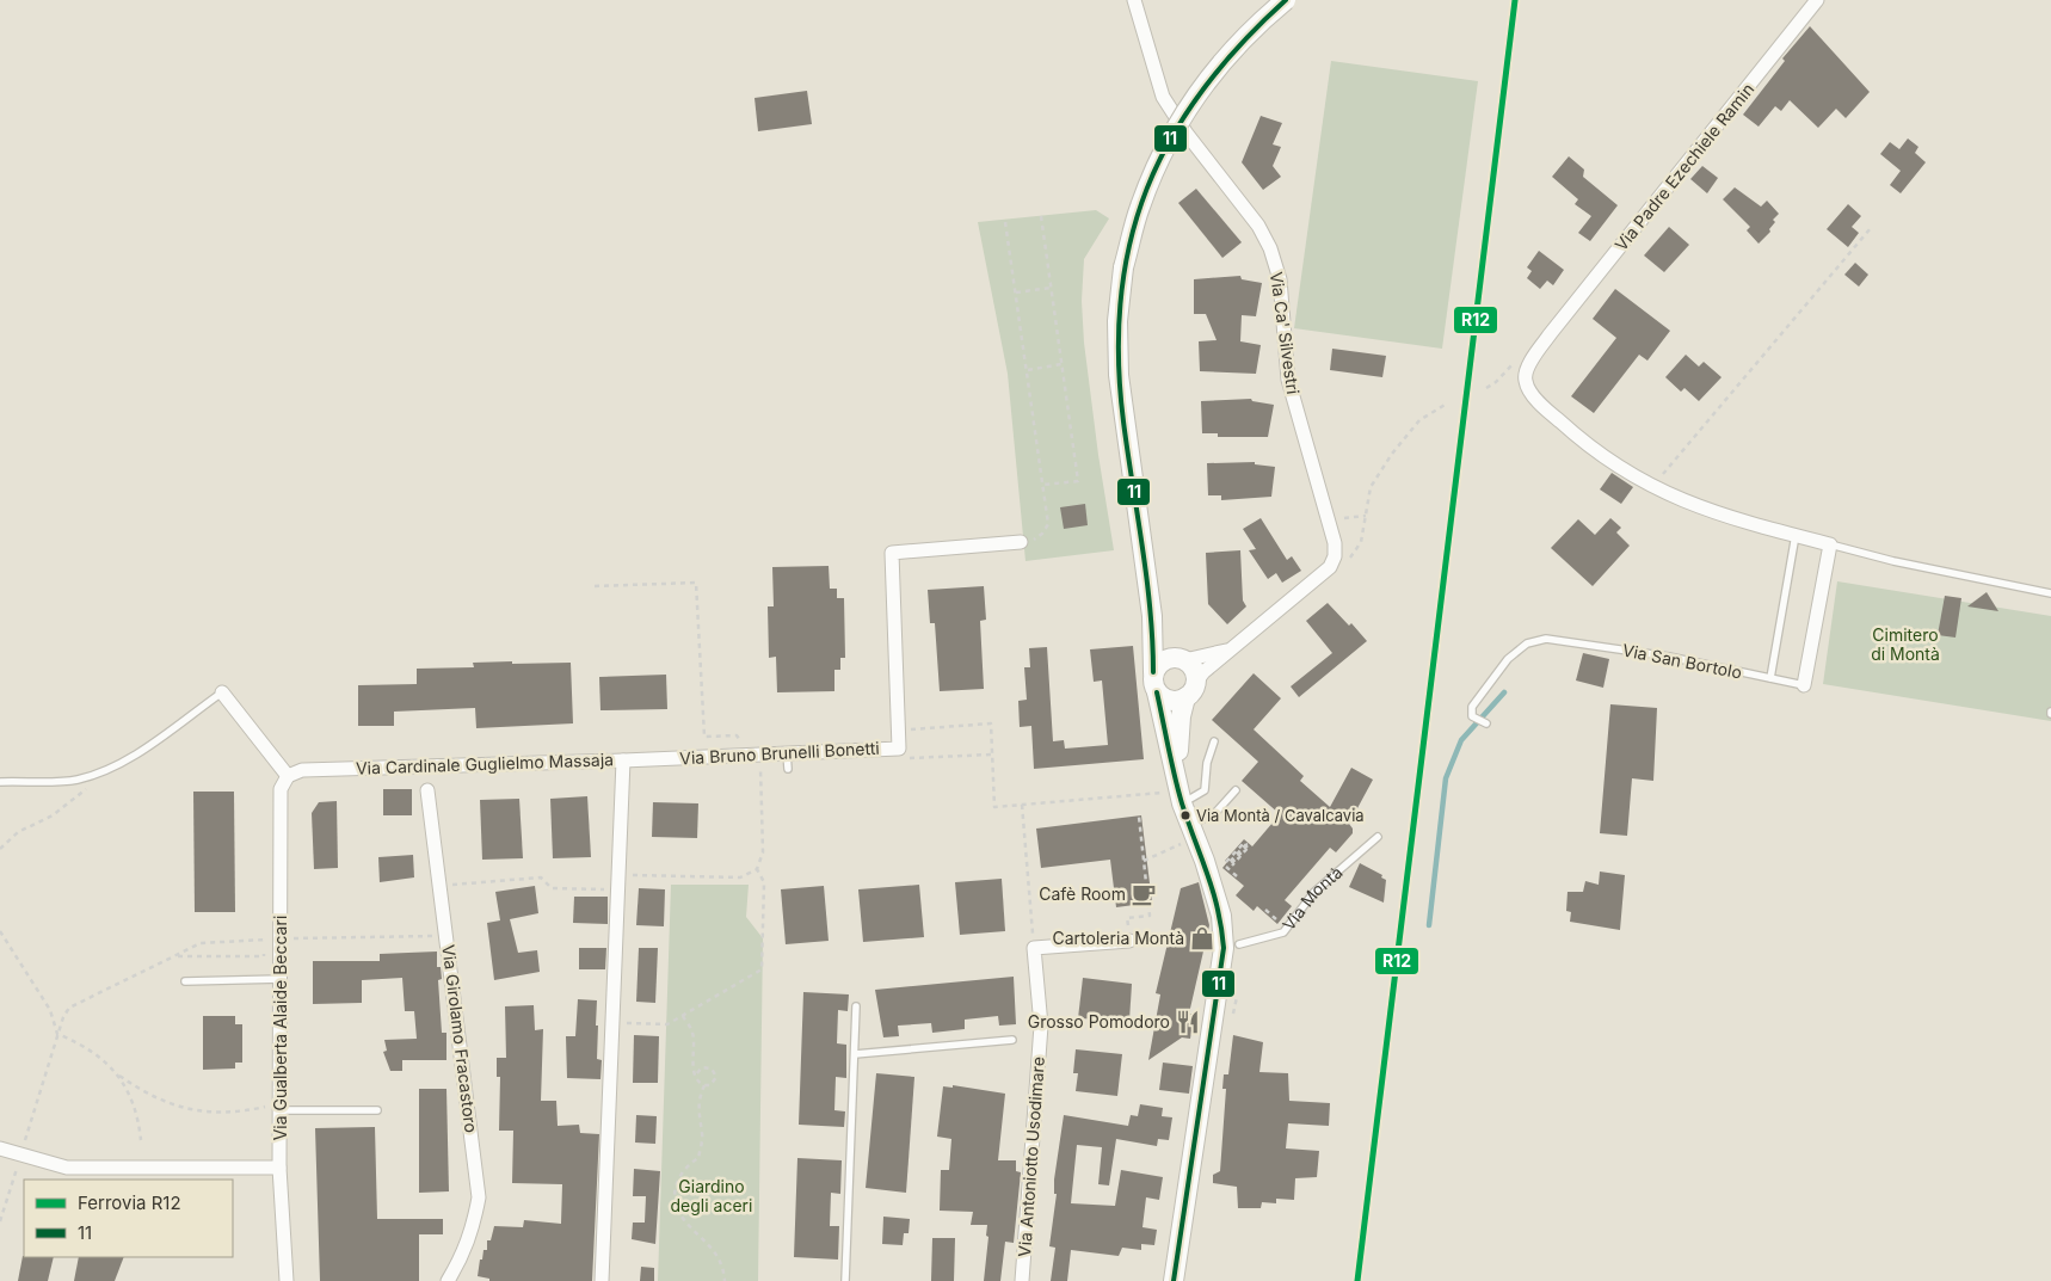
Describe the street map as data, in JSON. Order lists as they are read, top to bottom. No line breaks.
{"streets":{"street":["Via Padre Ezechiele Ramin","Via Ca' Silvestri","Via San Bortolo","Via Bruno Brunelli Bonetti","Via Cardinale Guglielmo Massaja","Via Gualberta Alaide Beccari","Via Girolamo Fracastoro","Via Antoniotto Usodimare"],"lane":["Via Montà"]},"crossings":[["Via Bruno Brunelli Bonetti","Via Cardinale Guglielmo Massaja"],["Via Cardinale Guglielmo Massaja","Via Gualberta Alaide Beccari"]],"parks":["Cimitero di Montà","Giardino degli aceri"],"places":{"other":["Via Montà / Cavalcavia"],"cafe":["Cafè Room"],"shop":["Cartoleria Montà"],"restaurant":["Grosso Pomodoro"]},"lines":["rail line R12","transit line 11"],"legend":["Ferrovia R12","11"]}
